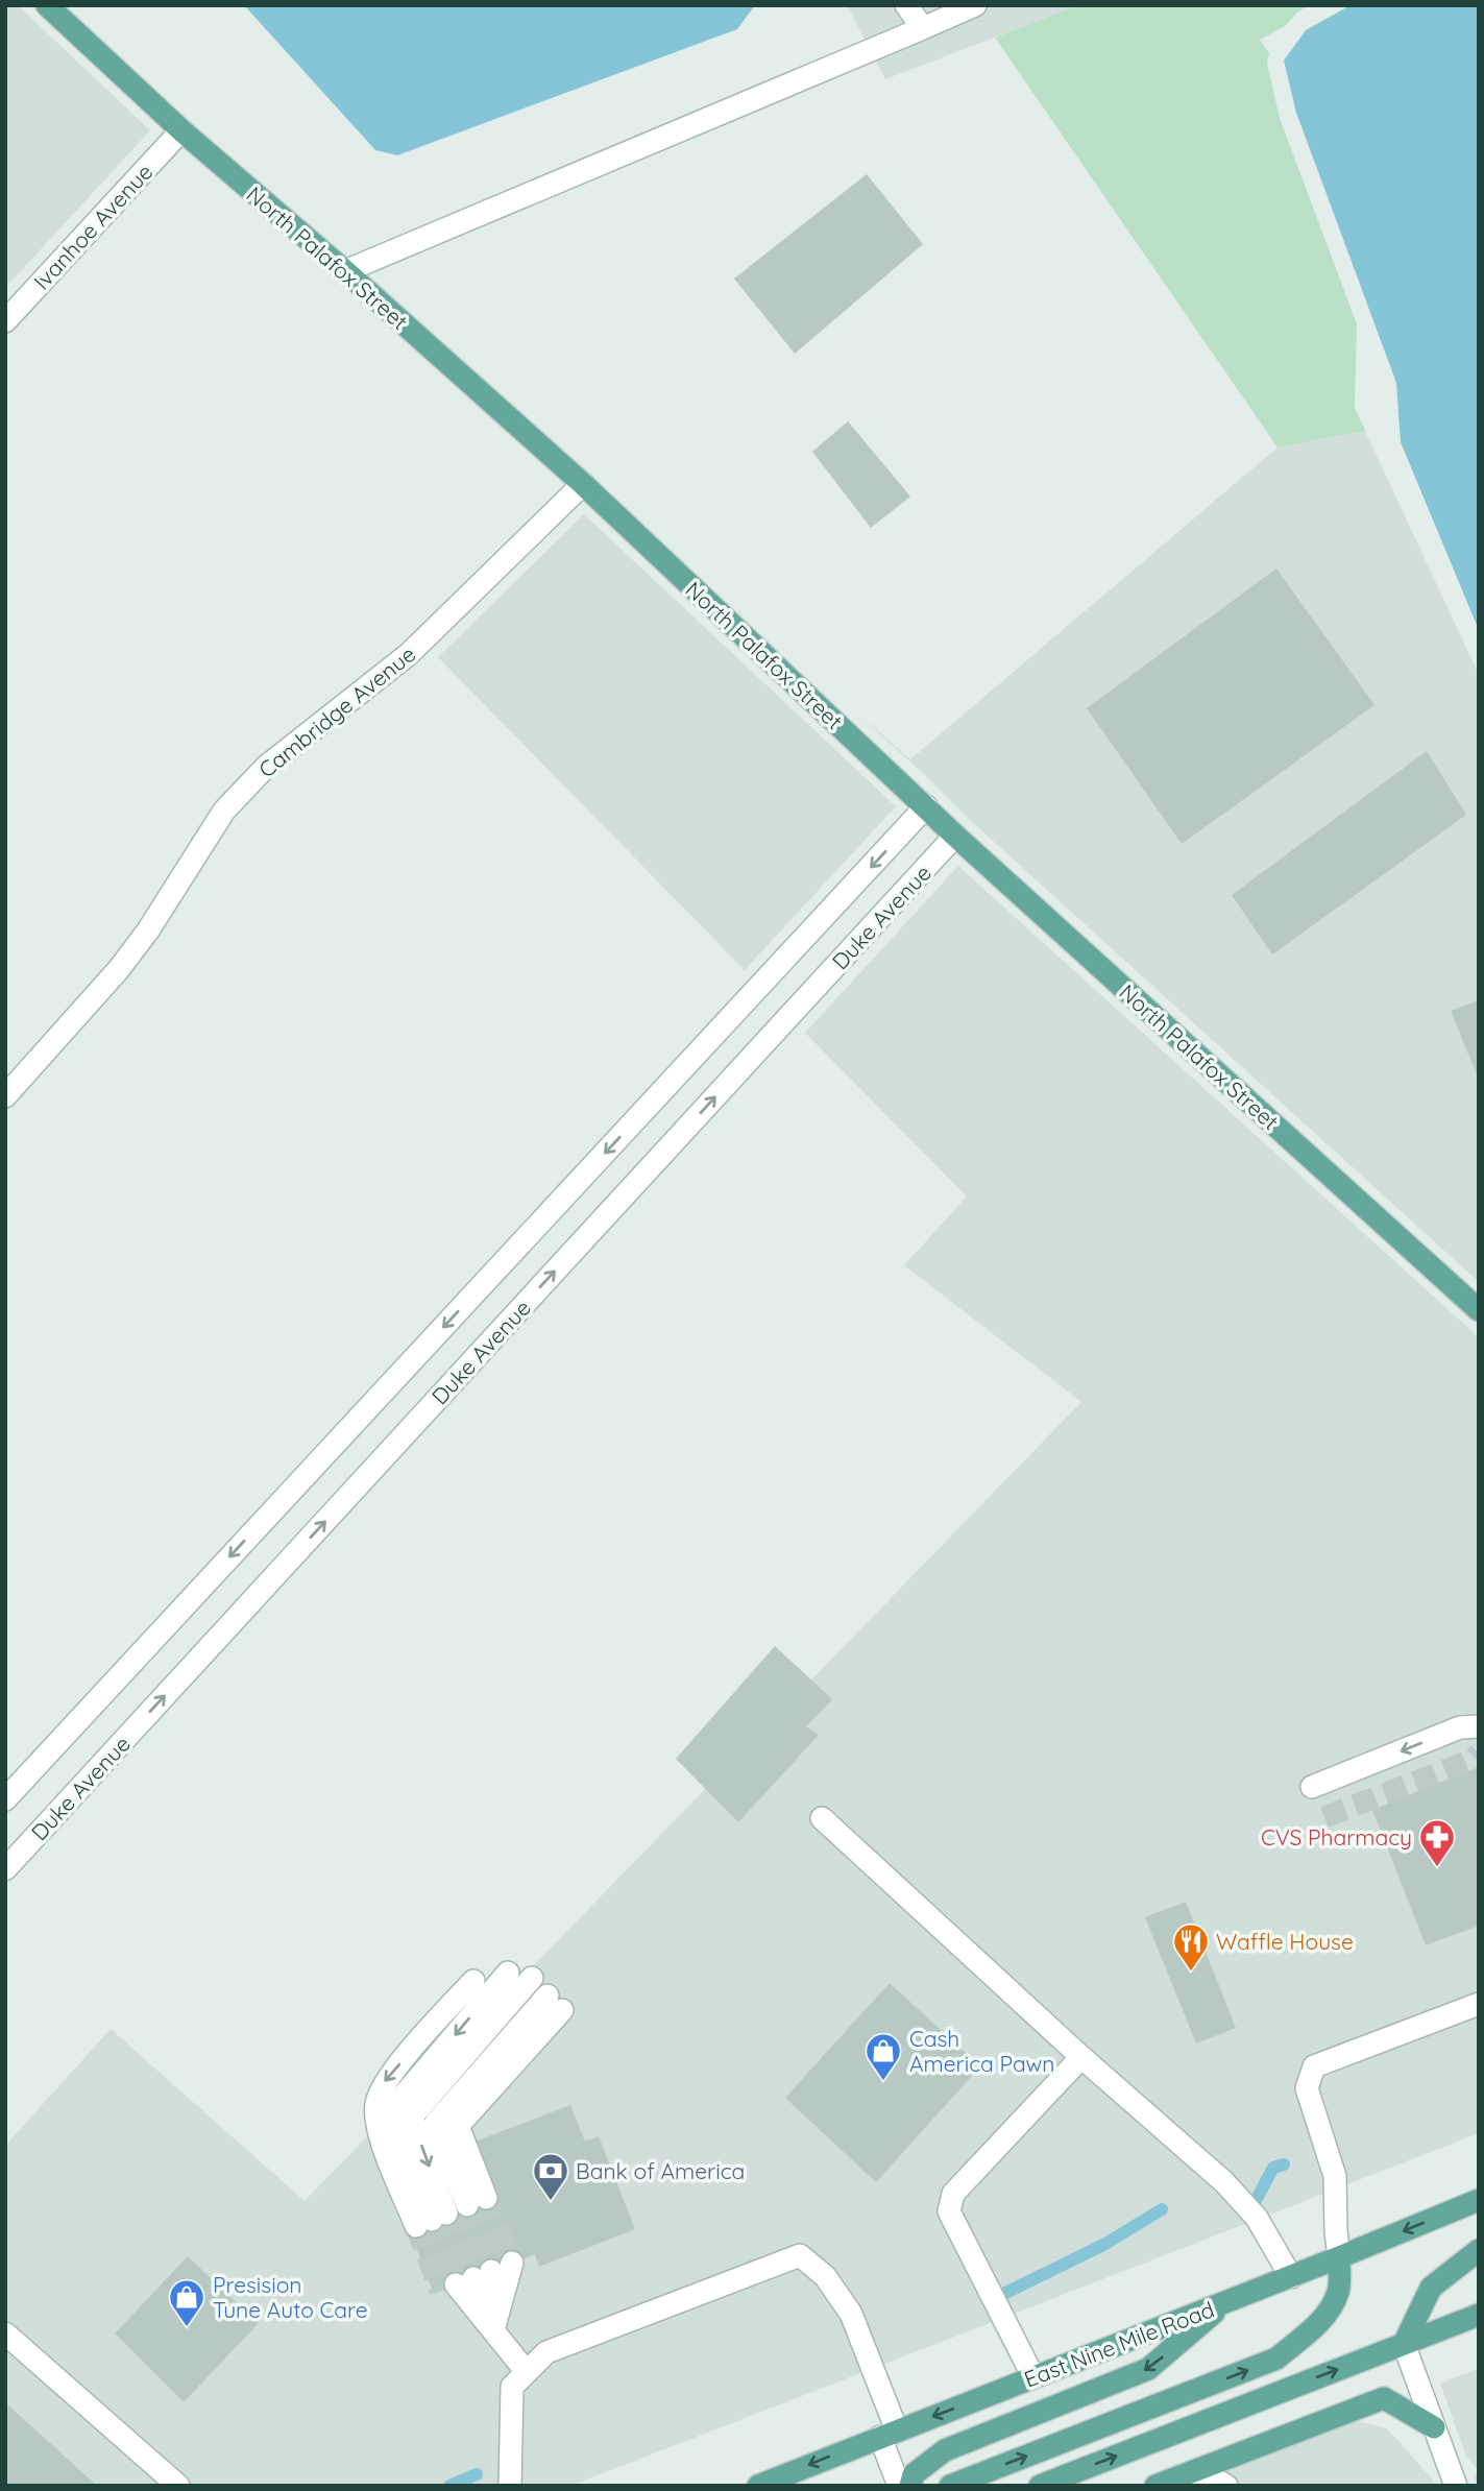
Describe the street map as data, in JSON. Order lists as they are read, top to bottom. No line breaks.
{"streets":{"main road":["North Palafox Street","East Nine Mile Road"],"street":["Ivanhoe Avenue","Cambridge Avenue","Duke Avenue"]},"crossings":[["Ivanhoe Avenue","North Palafox Street"],["North Palafox Street","Cambridge Avenue"],["North Palafox Street","Duke Avenue"]],"places":{"pharmacy":["CVS Pharmacy"],"restaurant":["Waffle House"],"shop":["Cash America Pawn","Presision Tune Auto Care"],"bank":["Bank of America"]}}
